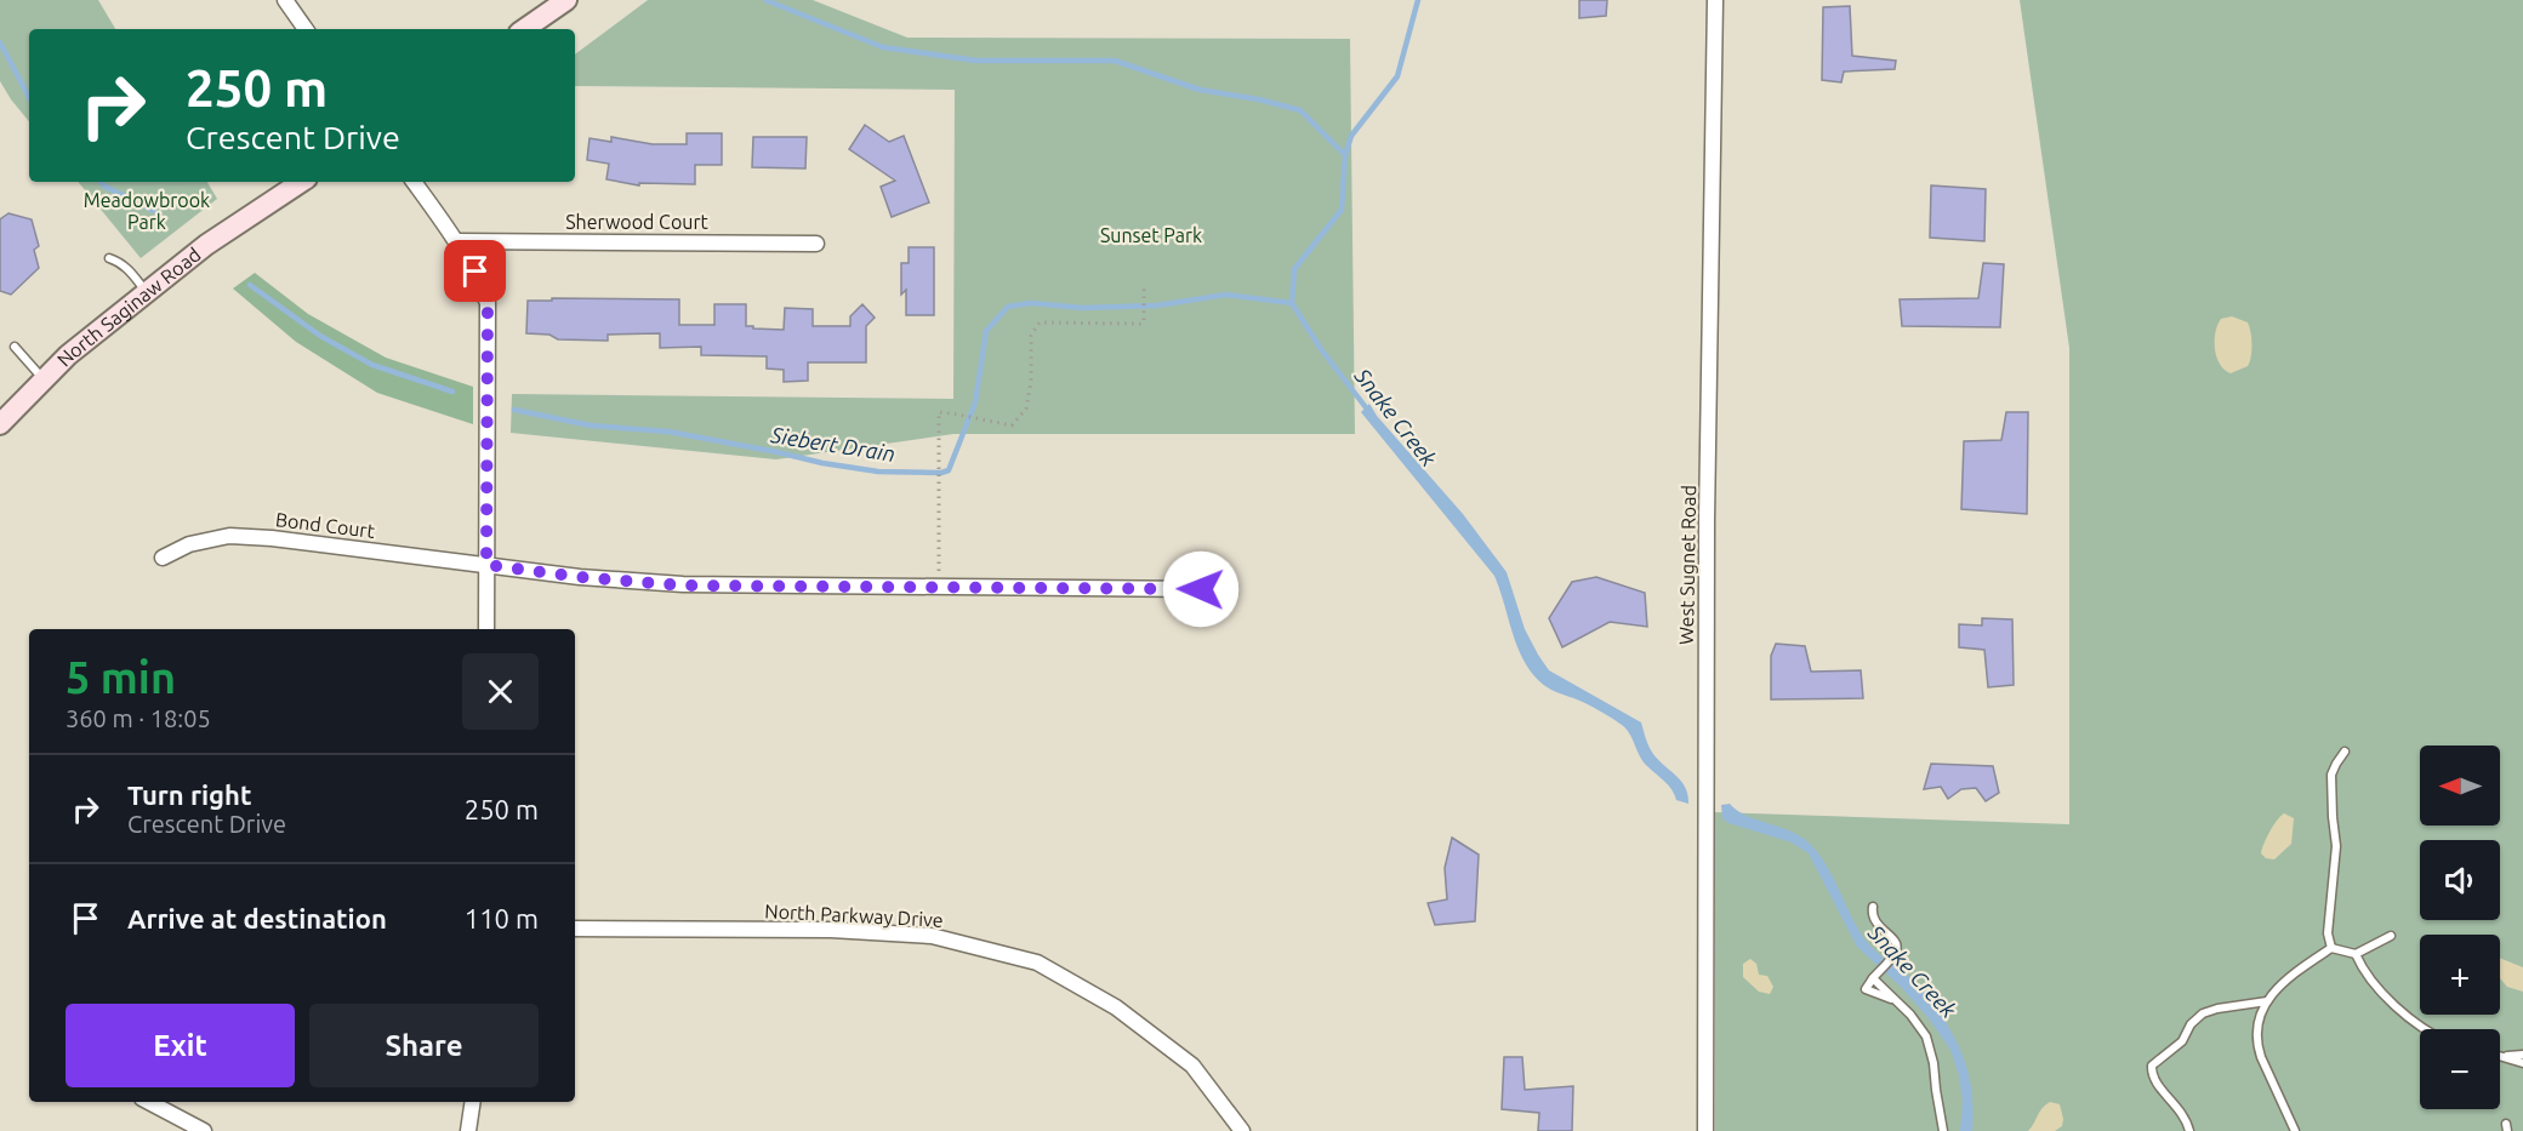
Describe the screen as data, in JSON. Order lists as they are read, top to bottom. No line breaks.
{"streets":{"main road":["North Saginaw Road"],"street":["Sherwood Court","Bond Court","West Sugnet Road","North Parkway Drive"]},"water":["Snake Creek","Siebert Drain"],"parks":["Meadowbrook Park","Sunset Park"],"north":"left","page":{"turn":["250 m","Crescent Drive"],"heading":["5 min","360 m · 18:05"],"map_buttons":["+","−"],"list":[{"name":"Turn right","note":"Crescent Drive","value":"250 m"},{"name":"Arrive at destination","value":"110 m"}],"buttons":["Exit","Share"]}}
